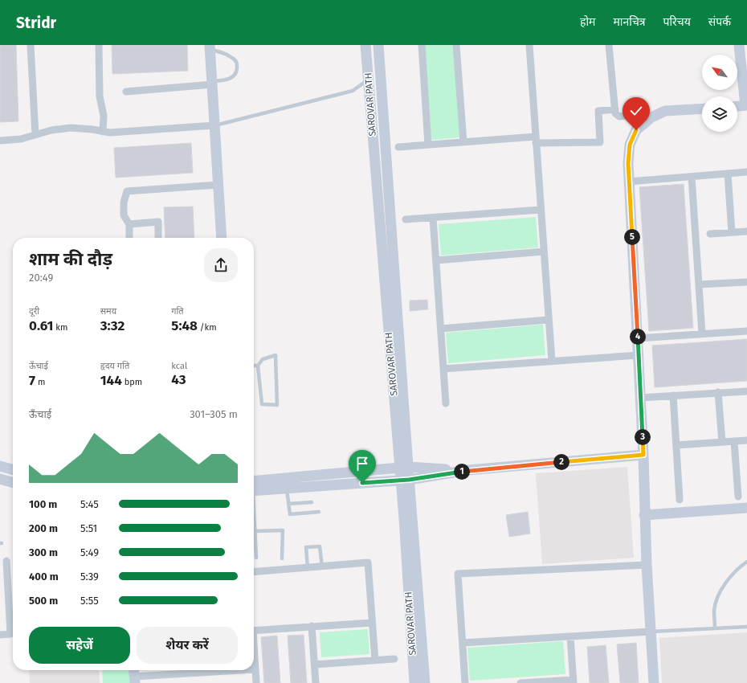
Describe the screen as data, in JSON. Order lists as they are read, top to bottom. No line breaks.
{"streets":{"street":["SAROVAR PATH"]},"north":"top left","page":{"header":"Stridr","nav":["होम","मानचित्र","परिचय","संपर्क"],"pins":["5","4","3","2","1"],"heading":["शाम की दौड़","20:49"],"stats":[["दूरी","0.61 km"],["समय","3:32"],["गति","5:48 /km"],["ऊँचाई","7 m"],["हृदय गति","144 bpm"],["kcal","43"]],"chart":["ऊँचाई","301–305 m"],"list":[{"name":"100 m","note":"5:45"},{"name":"200 m","note":"5:51"},{"name":"300 m","note":"5:49"},{"name":"400 m","note":"5:39"},{"name":"500 m","note":"5:55"}],"buttons":["सहेजें","शेयर करें"]}}
